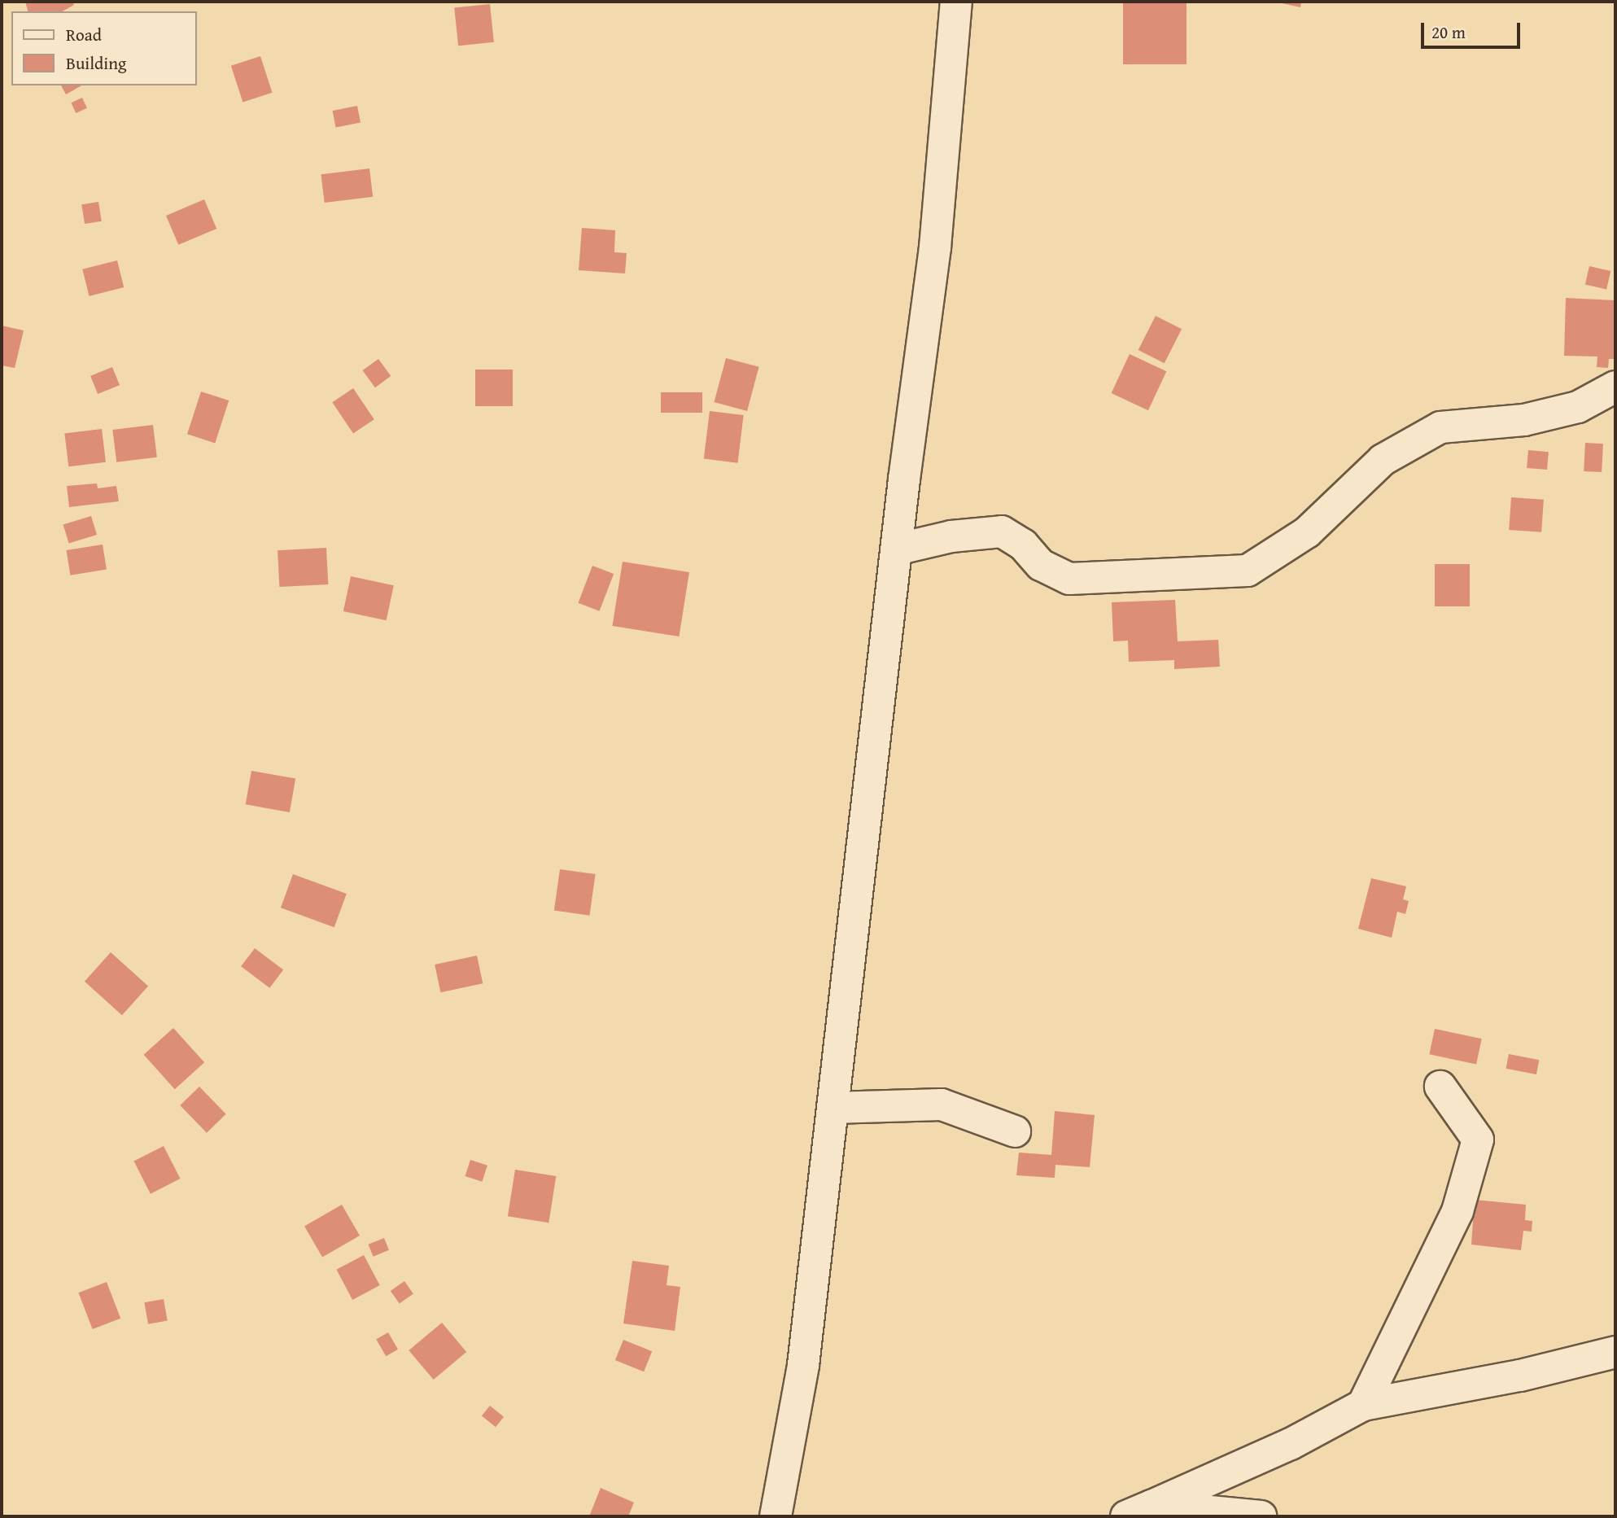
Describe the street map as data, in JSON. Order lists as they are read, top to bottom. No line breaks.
{"legend":["Road","Building"],"scale_bar":"20 m"}
